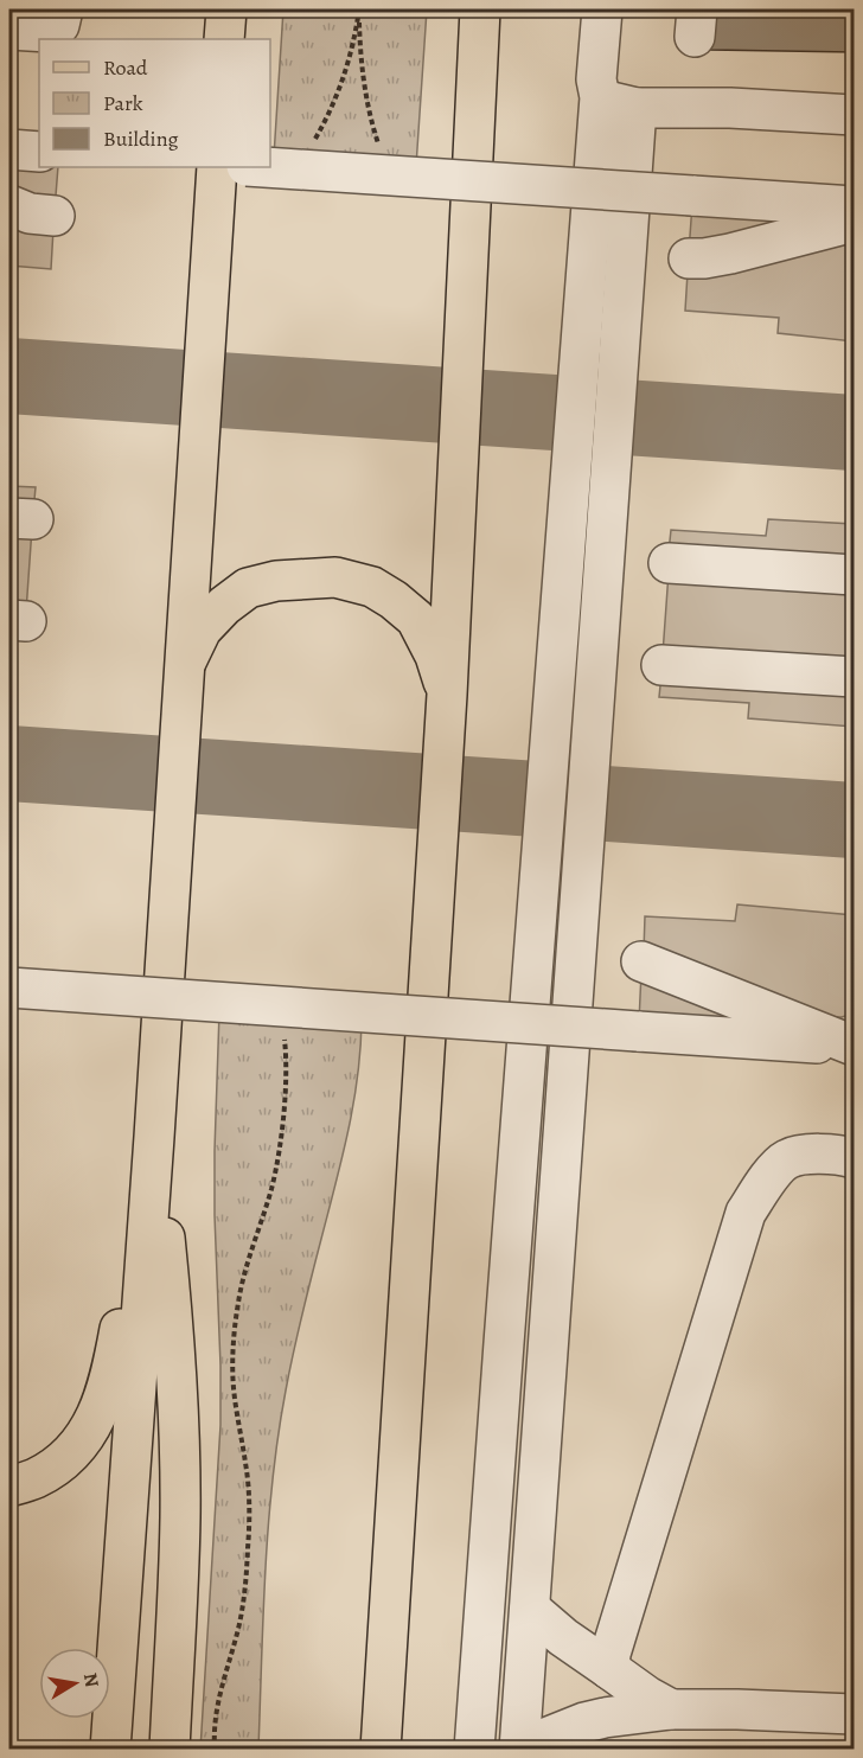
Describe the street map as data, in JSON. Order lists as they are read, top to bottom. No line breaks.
{"legend":["Road","Park","Building"],"north":"right"}
